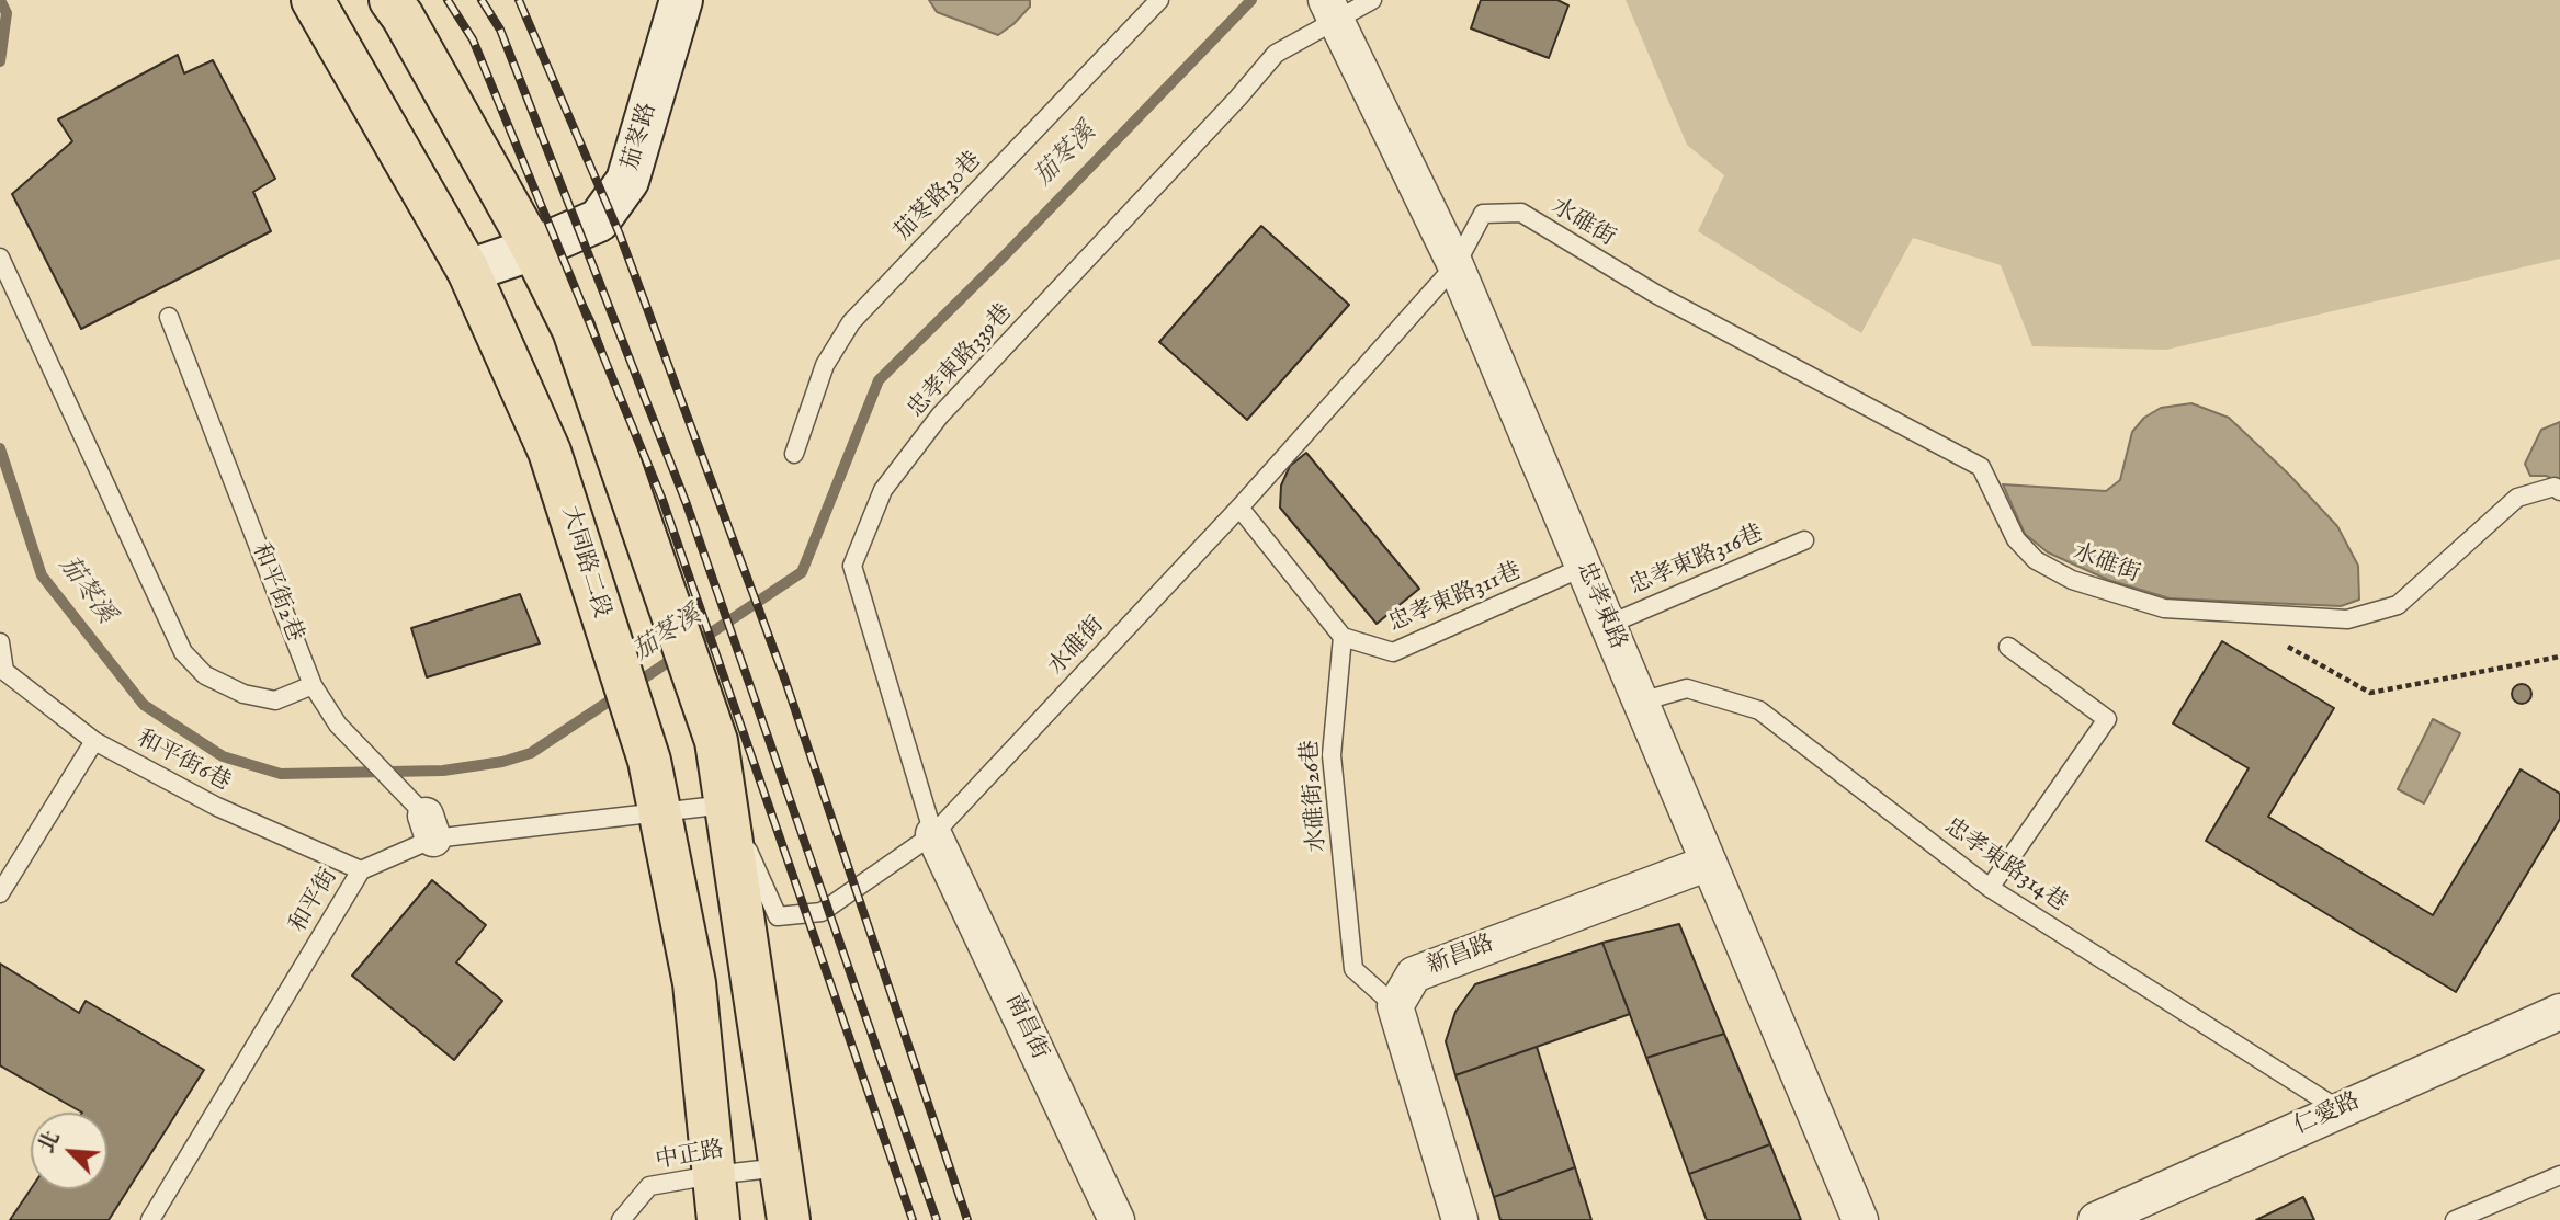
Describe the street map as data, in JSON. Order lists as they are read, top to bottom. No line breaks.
{"streets":{"main road":["大同路二段"],"street":["茄苳路","忠孝東路","新昌路","南昌街","仁愛路"],"lane":["茄苳路30巷","水碓街","忠孝東路339巷","忠孝東路316巷","和平街2巷","忠孝東路311巷","和平街6巷","水碓街26巷","忠孝東路314巷","和平街","中正路"]},"crossings":[["茄苳路","大同路二段"],["水碓街","忠孝東路339巷"],["水碓街","忠孝東路"],["水碓街","南昌街"],["忠孝東路339巷","忠孝東路"],["忠孝東路339巷","南昌街"],["忠孝東路316巷","忠孝東路"],["大同路二段","和平街"],["大同路二段","中正路"],["和平街2巷","和平街"],["忠孝東路311巷","忠孝東路"],["忠孝東路311巷","水碓街26巷"],["忠孝東路","忠孝東路314巷"],["忠孝東路","新昌路"],["和平街6巷","和平街"],["水碓街26巷","新昌路"],["忠孝東路314巷","仁愛路"]],"water":["茄苳溪"],"north":"top left"}
